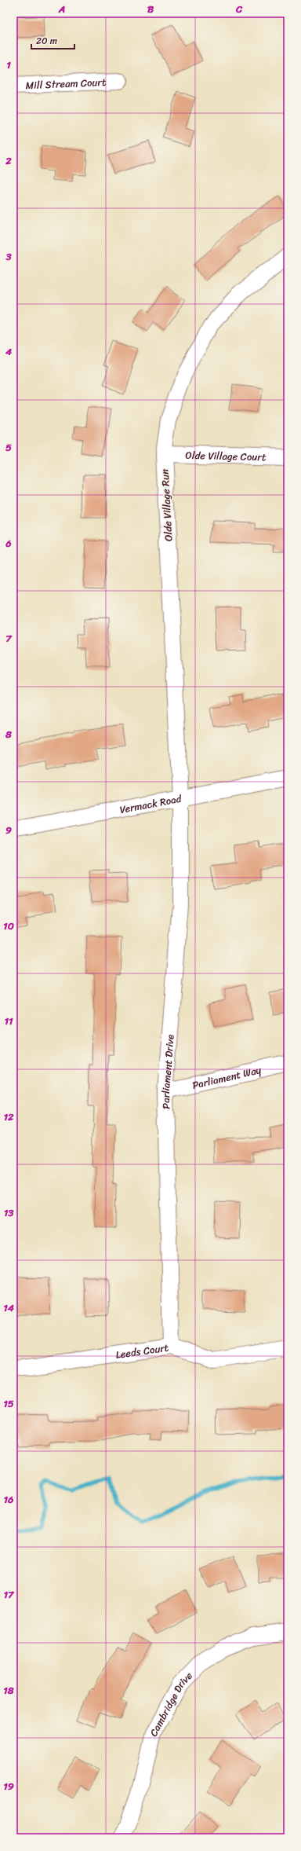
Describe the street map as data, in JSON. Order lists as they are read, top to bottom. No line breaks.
{"streets":{"street":["Mill Stream Court","Olde Village Court","Olde Village Run","Vermack Road","Parliament Drive","Parliament Way","Leeds Court","Cambridge Drive"]},"crossings":[["Olde Village Court","Olde Village Run"],["Olde Village Run","Vermack Road"],["Olde Village Run","Parliament Drive"],["Vermack Road","Parliament Drive"],["Parliament Drive","Parliament Way"],["Parliament Drive","Leeds Court"]],"scale_bar":"20 m","grid":{"columns":["A","B","C"],"rows":["1","2","3","4","5","6","7","8","9","10","11","12","13","14","15","16","17","18","19"]}}
